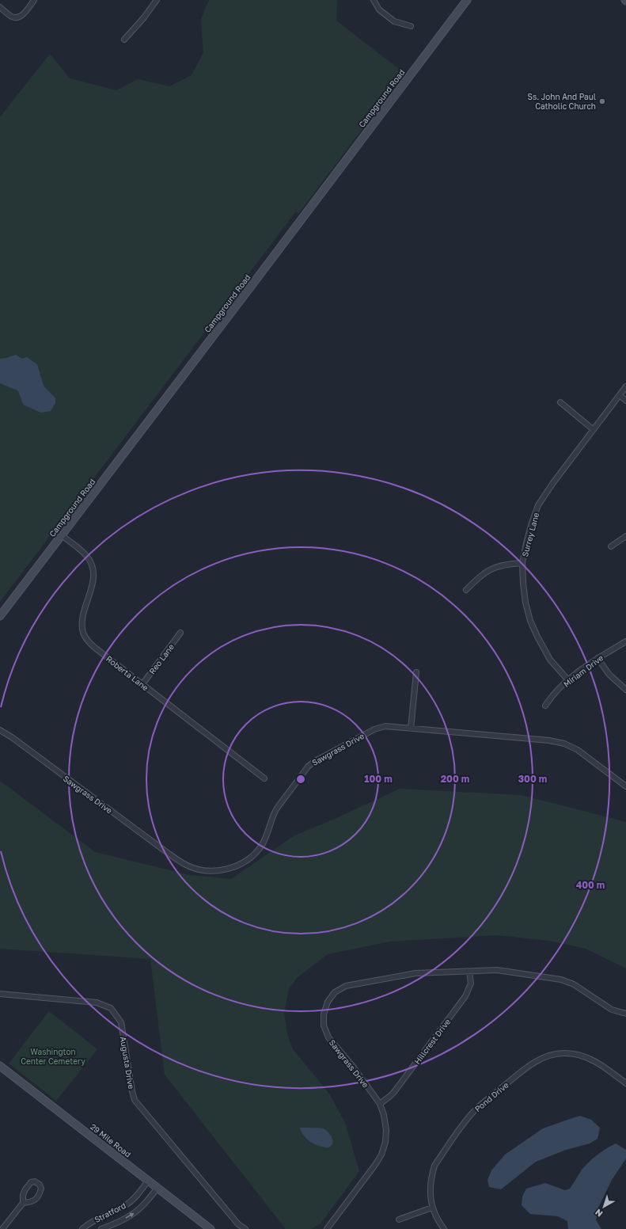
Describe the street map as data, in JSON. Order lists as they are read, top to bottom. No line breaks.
{"streets":{"street":["Campground Road","Surrey Lane","Reo Lane","Miriam Drive","Roberta Lane","Sawgrass Drive","Hillcrest Drive","Augusta Drive","Pond Drive","29 Mile Road","Stratford"]},"crossings":[["Campground Road","Roberta Lane"],["Surrey Lane","Miriam Drive"],["Reo Lane","Roberta Lane"],["Sawgrass Drive","Hillcrest Drive"],["29 Mile Road","Stratford"]],"parks":["Washington Center Cemetery"],"places":["Ss. John And Paul Catholic Church"],"north":"bottom left","rings":["100 m","200 m","300 m","400 m"]}
